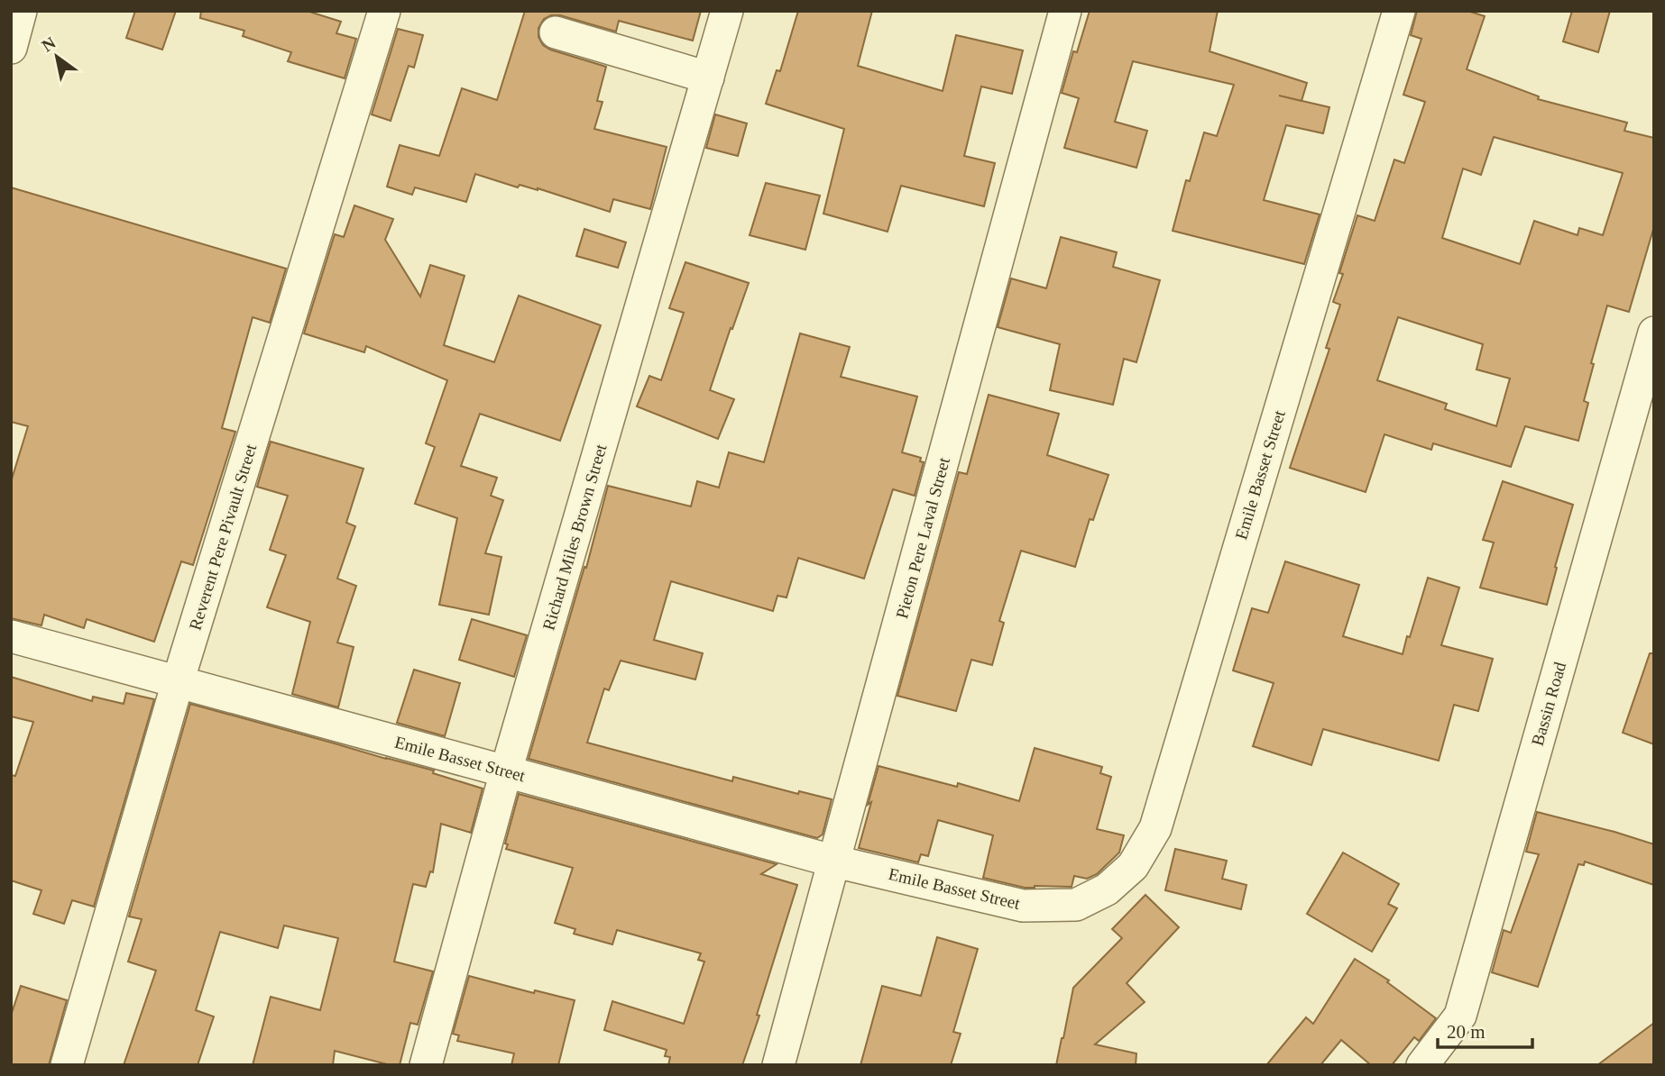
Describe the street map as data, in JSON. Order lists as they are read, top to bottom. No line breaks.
{"streets":{"street":["Emile Basset Street","Reverent Pere Pivault Street","Richard Miles Brown Street","Pieton Pere Laval Street","Bassin Road"]},"crossings":[["Emile Basset Street","Reverent Pere Pivault Street"],["Emile Basset Street","Richard Miles Brown Street"],["Emile Basset Street","Pieton Pere Laval Street"]],"scale_bar":"20 m","north":"top left"}
